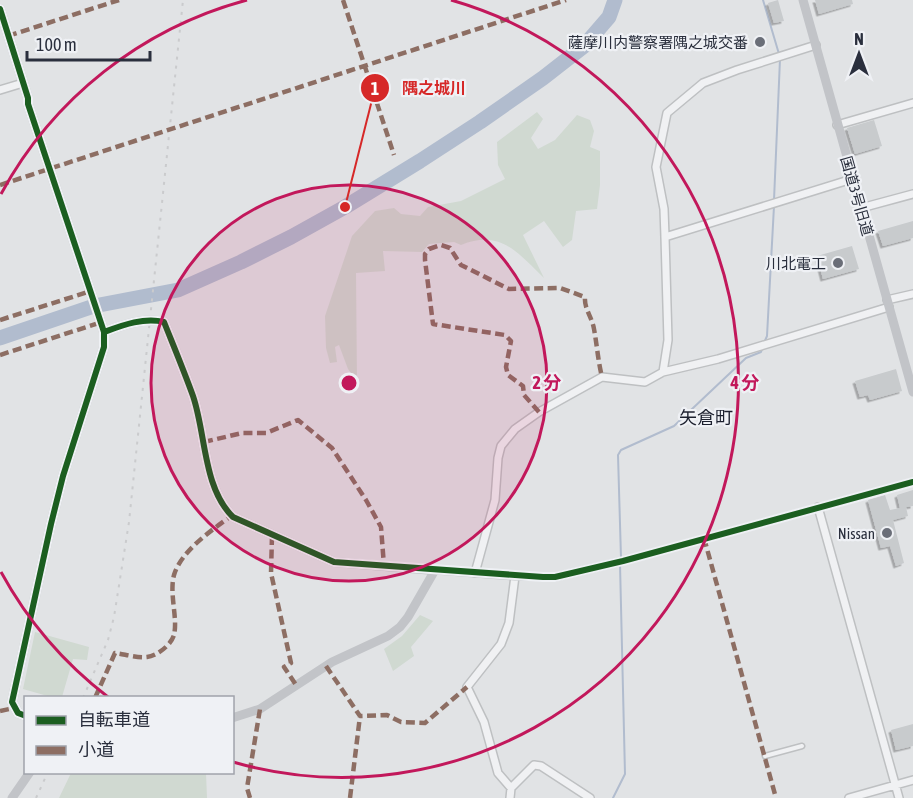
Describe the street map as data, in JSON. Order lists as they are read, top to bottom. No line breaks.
{"streets":{"street":["国道3号旧道"]},"districts":["矢倉町"],"places":["薩摩川内警察署隅之城交番","隅之城川","川北電工","Nissan"],"legend":["自転車道","小道"],"scale_bar":"100 m","north":"top","rings":["2 分","4 分"]}
